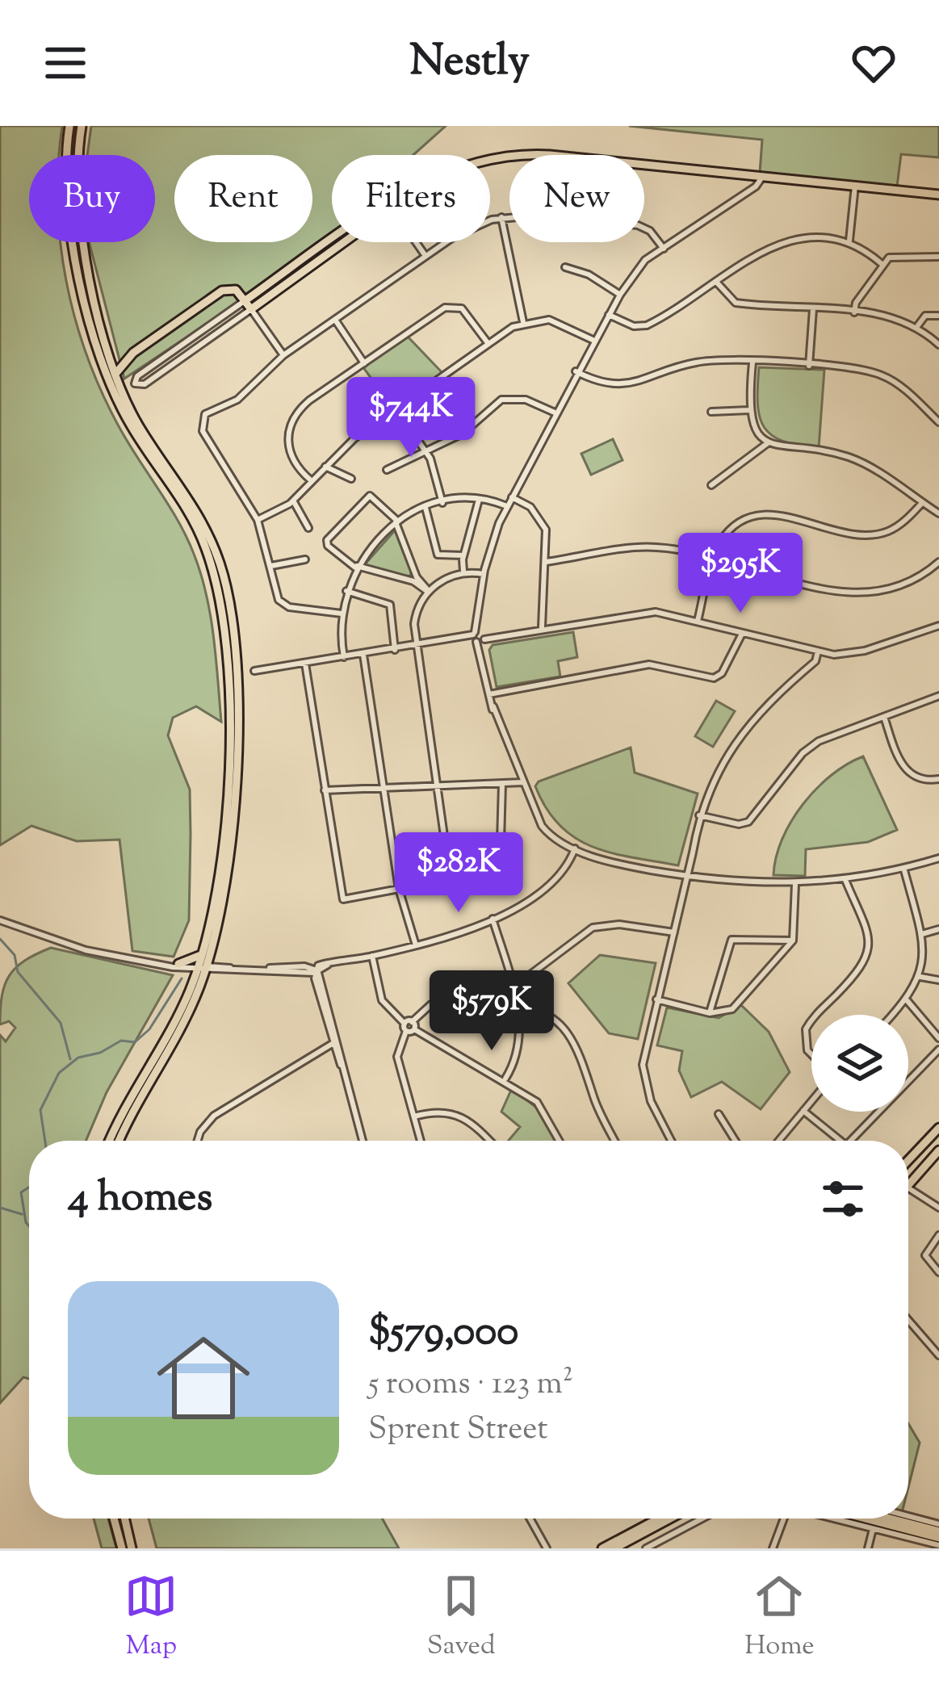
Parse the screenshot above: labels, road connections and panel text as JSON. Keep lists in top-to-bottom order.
{
  "page": {
    "header": "Nestly",
    "chip": [
      "Buy",
      "Rent",
      "Filters",
      "New"
    ],
    "price": [
      "$744K",
      "$295K",
      "$282K",
      "$579K"
    ],
    "heading": "4 homes",
    "list": [
      {
        "name": "$579,000",
        "note": "5 rooms · 123 m² · Sprent Street"
      }
    ],
    "tabs": ["Map", "Saved", "Home"]
  }
}
